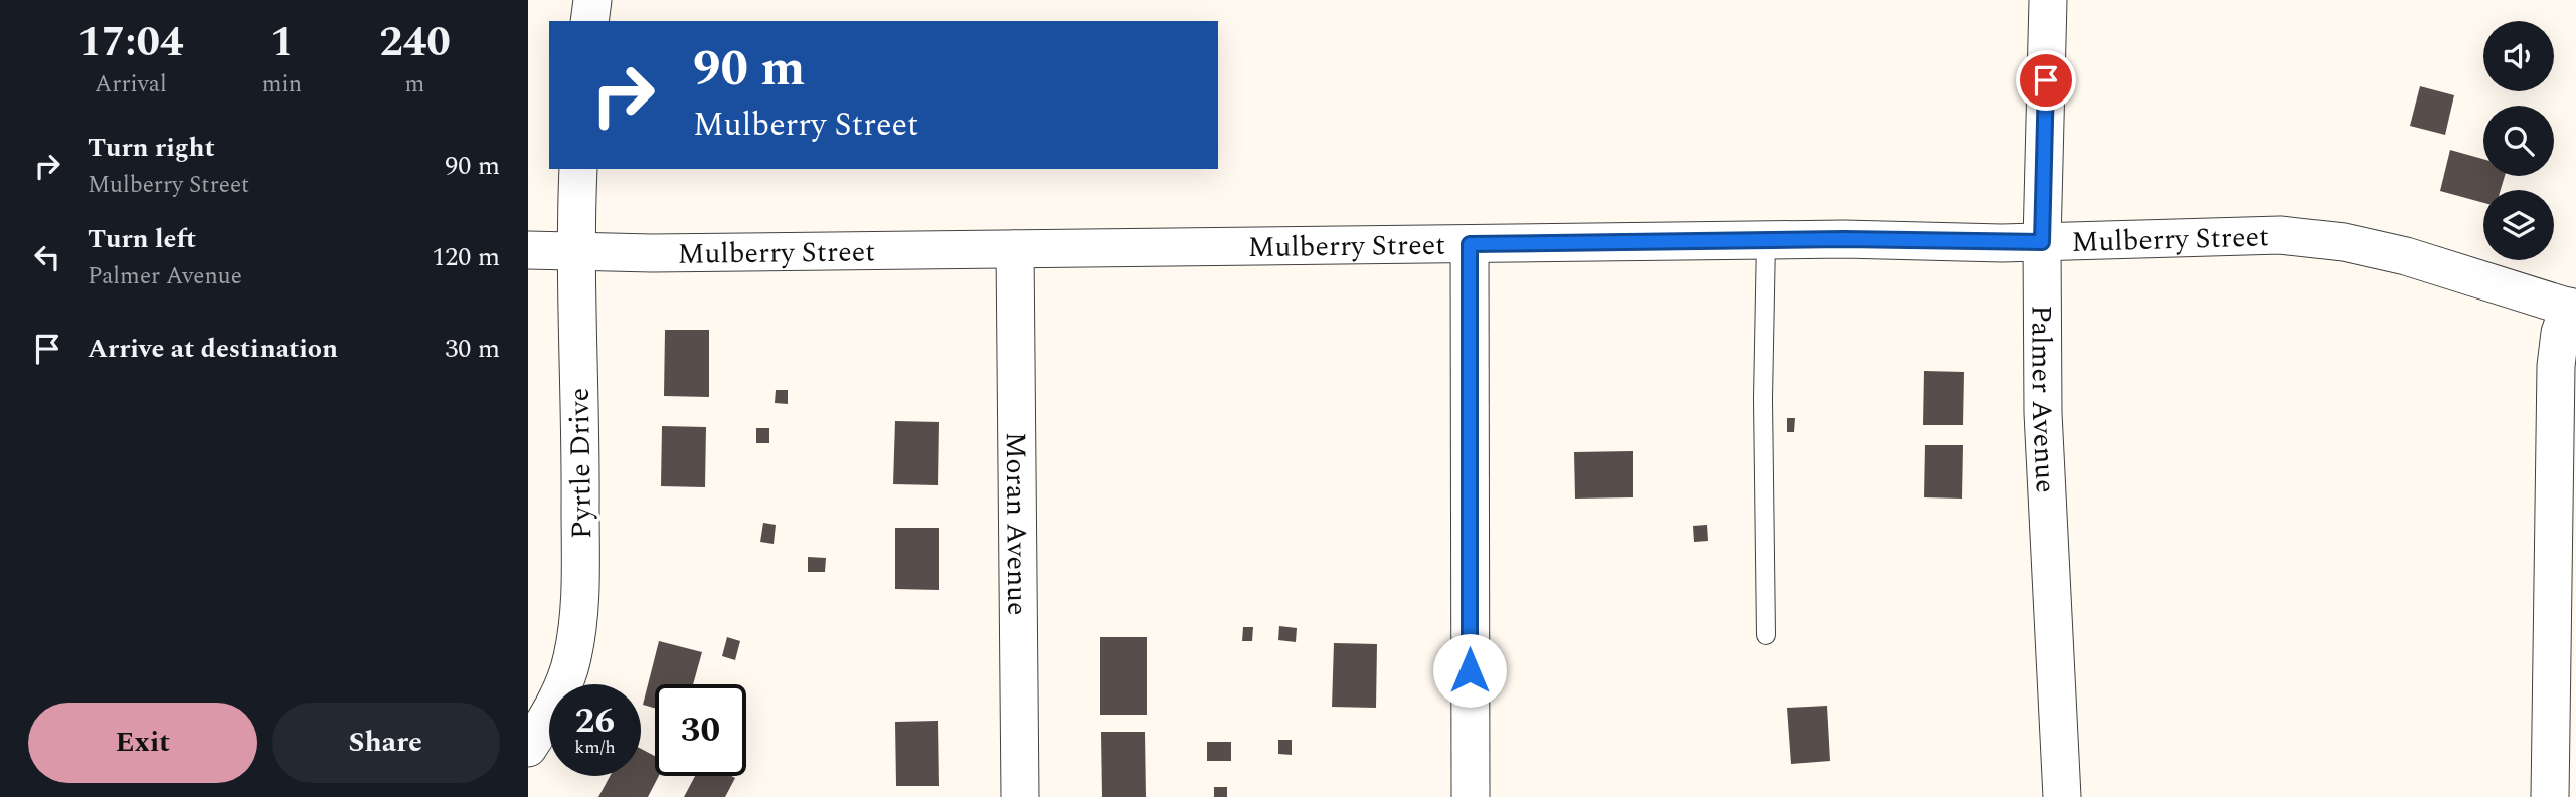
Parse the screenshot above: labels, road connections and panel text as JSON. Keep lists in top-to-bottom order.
{
  "streets": {
    "street": [
      "Mulberry Street",
      "Palmer Avenue",
      "Pyrtle Drive",
      "Moran Avenue"
    ]
  },
  "crossings": [
    ["Mulberry Street", "Palmer Avenue"],
    ["Mulberry Street", "Pyrtle Drive"],
    ["Mulberry Street", "Moran Avenue"]
  ],
  "page": {
    "eta": [
      "17:04",
      "Arrival",
      "1",
      "min",
      "240",
      "m"
    ],
    "turn": ["90 m", "Mulberry Street"],
    "list": [
      {
        "name": "Turn right",
        "note": "Mulberry Street",
        "value": "90 m"
      },
      {
        "name": "Turn left",
        "note": "Palmer Avenue",
        "value": "120 m"
      },
      {
        "name": "Arrive at destination",
        "value": "30 m"
      }
    ],
    "speed": "26 km/h",
    "limit": "30",
    "buttons": ["Exit", "Share"]
  }
}
